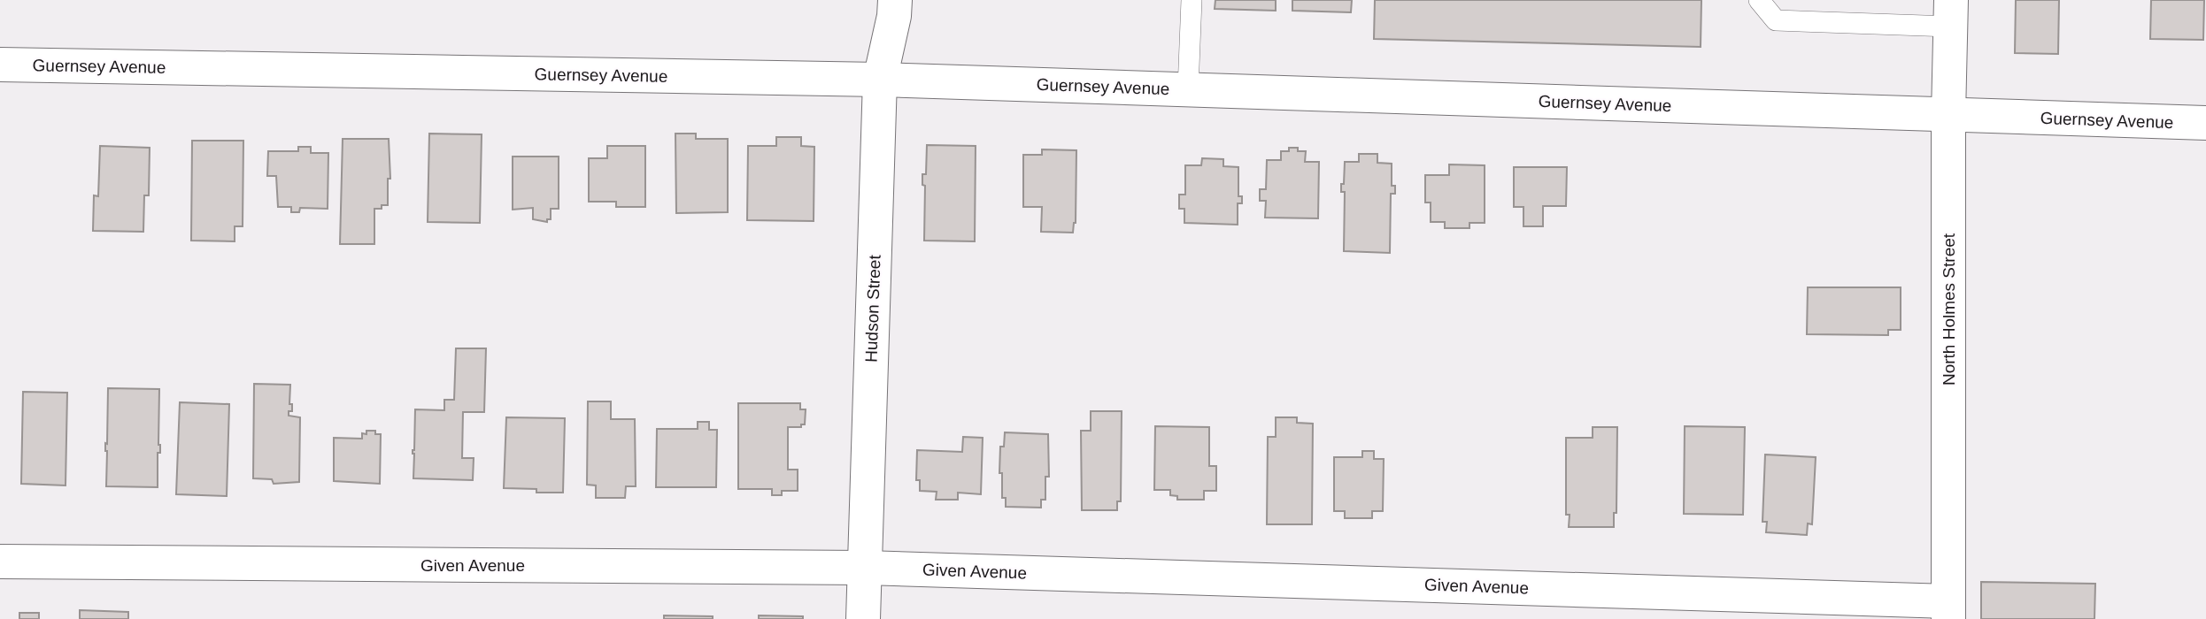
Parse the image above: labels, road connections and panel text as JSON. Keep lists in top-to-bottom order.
{
  "streets": {
    "street": [
      "Guernsey Avenue",
      "Hudson Street",
      "North Holmes Street",
      "Given Avenue"
    ]
  },
  "crossings": [
    ["Guernsey Avenue", "Hudson Street"],
    ["Guernsey Avenue", "North Holmes Street"],
    ["Hudson Street", "Given Avenue"],
    ["North Holmes Street", "Given Avenue"]
  ]
}
